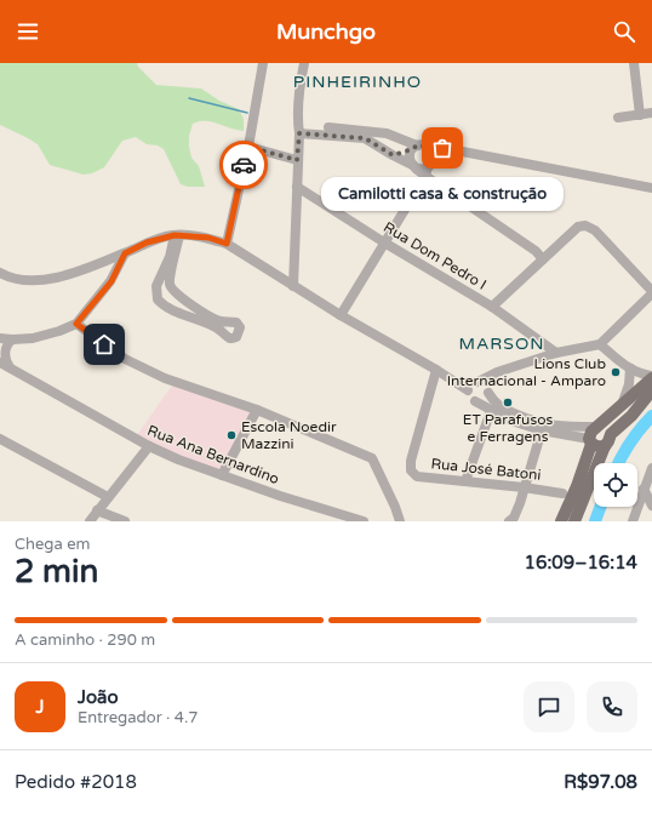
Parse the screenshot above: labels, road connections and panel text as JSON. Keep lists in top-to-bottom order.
{
  "streets": {
    "street": ["Rua Dom Pedro I", "Rua Ana Bernardino", "Rua José Batoni"]
  },
  "districts": ["PINHEIRINHO", "MARSON"],
  "places": [
    "Camilotti casa & construção",
    "Lions Club Internacional - Amparo",
    "ET Parafusos e Ferragens",
    "Escola Noedir Mazzini"
  ],
  "page": {
    "header": "Munchgo",
    "bubble": "Camilotti casa & construção",
    "heading": ["2 min", "Chega em", "16:09–16:14"],
    "panel": [
      "João",
      "Entregador · 4.7",
      "Pedido #2018",
      "R$97.08"
    ],
    "bar": "A caminho · 290 m",
    "round": "J"
  }
}
